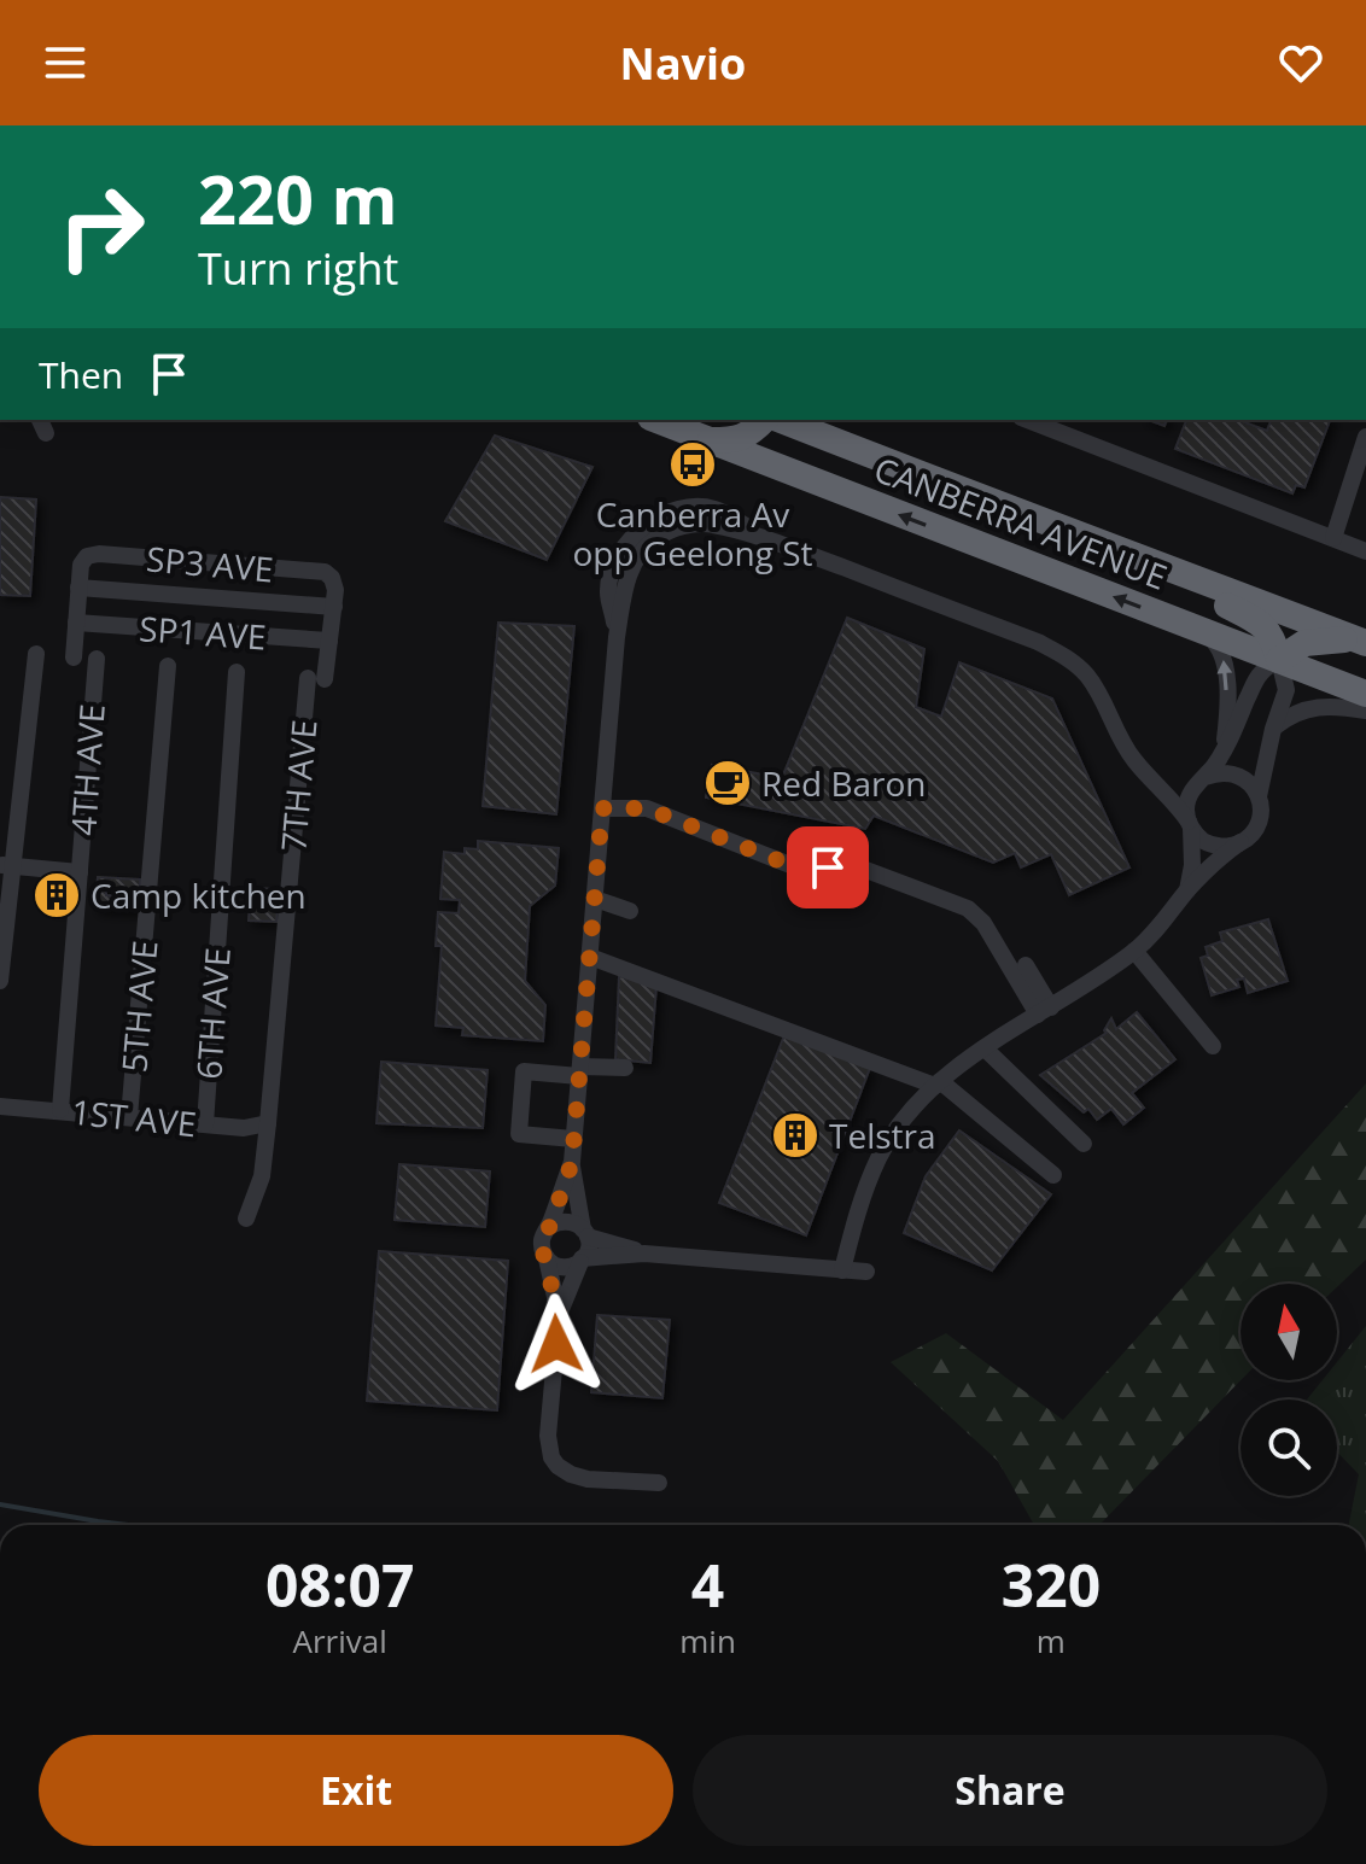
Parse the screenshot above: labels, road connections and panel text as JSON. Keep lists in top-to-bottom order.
{
  "streets": {
    "highway": ["CANBERRA AVENUE"],
    "street": [
      "SP3 AVE",
      "SP1 AVE",
      "4TH AVE",
      "7TH AVE",
      "5TH AVE",
      "6TH AVE",
      "1ST AVE"
    ]
  },
  "crossings": [
    ["SP1 AVE", "7TH AVE"],
    ["4TH AVE", "1ST AVE"],
    ["7TH AVE", "1ST AVE"],
    ["5TH AVE", "1ST AVE"],
    ["6TH AVE", "1ST AVE"]
  ],
  "places": {
    "bus stop": ["Canberra Av opp Geelong St"],
    "cafe": ["Red Baron"],
    "building": ["Camp kitchen", "Telstra"]
  },
  "north": "top",
  "page": {
    "header": "Navio",
    "turn": ["220 m", "Turn right"],
    "then": "Then",
    "eta": [
      "08:07",
      "Arrival",
      "4",
      "min",
      "320",
      "m"
    ],
    "buttons": ["Exit", "Share"]
  }
}
